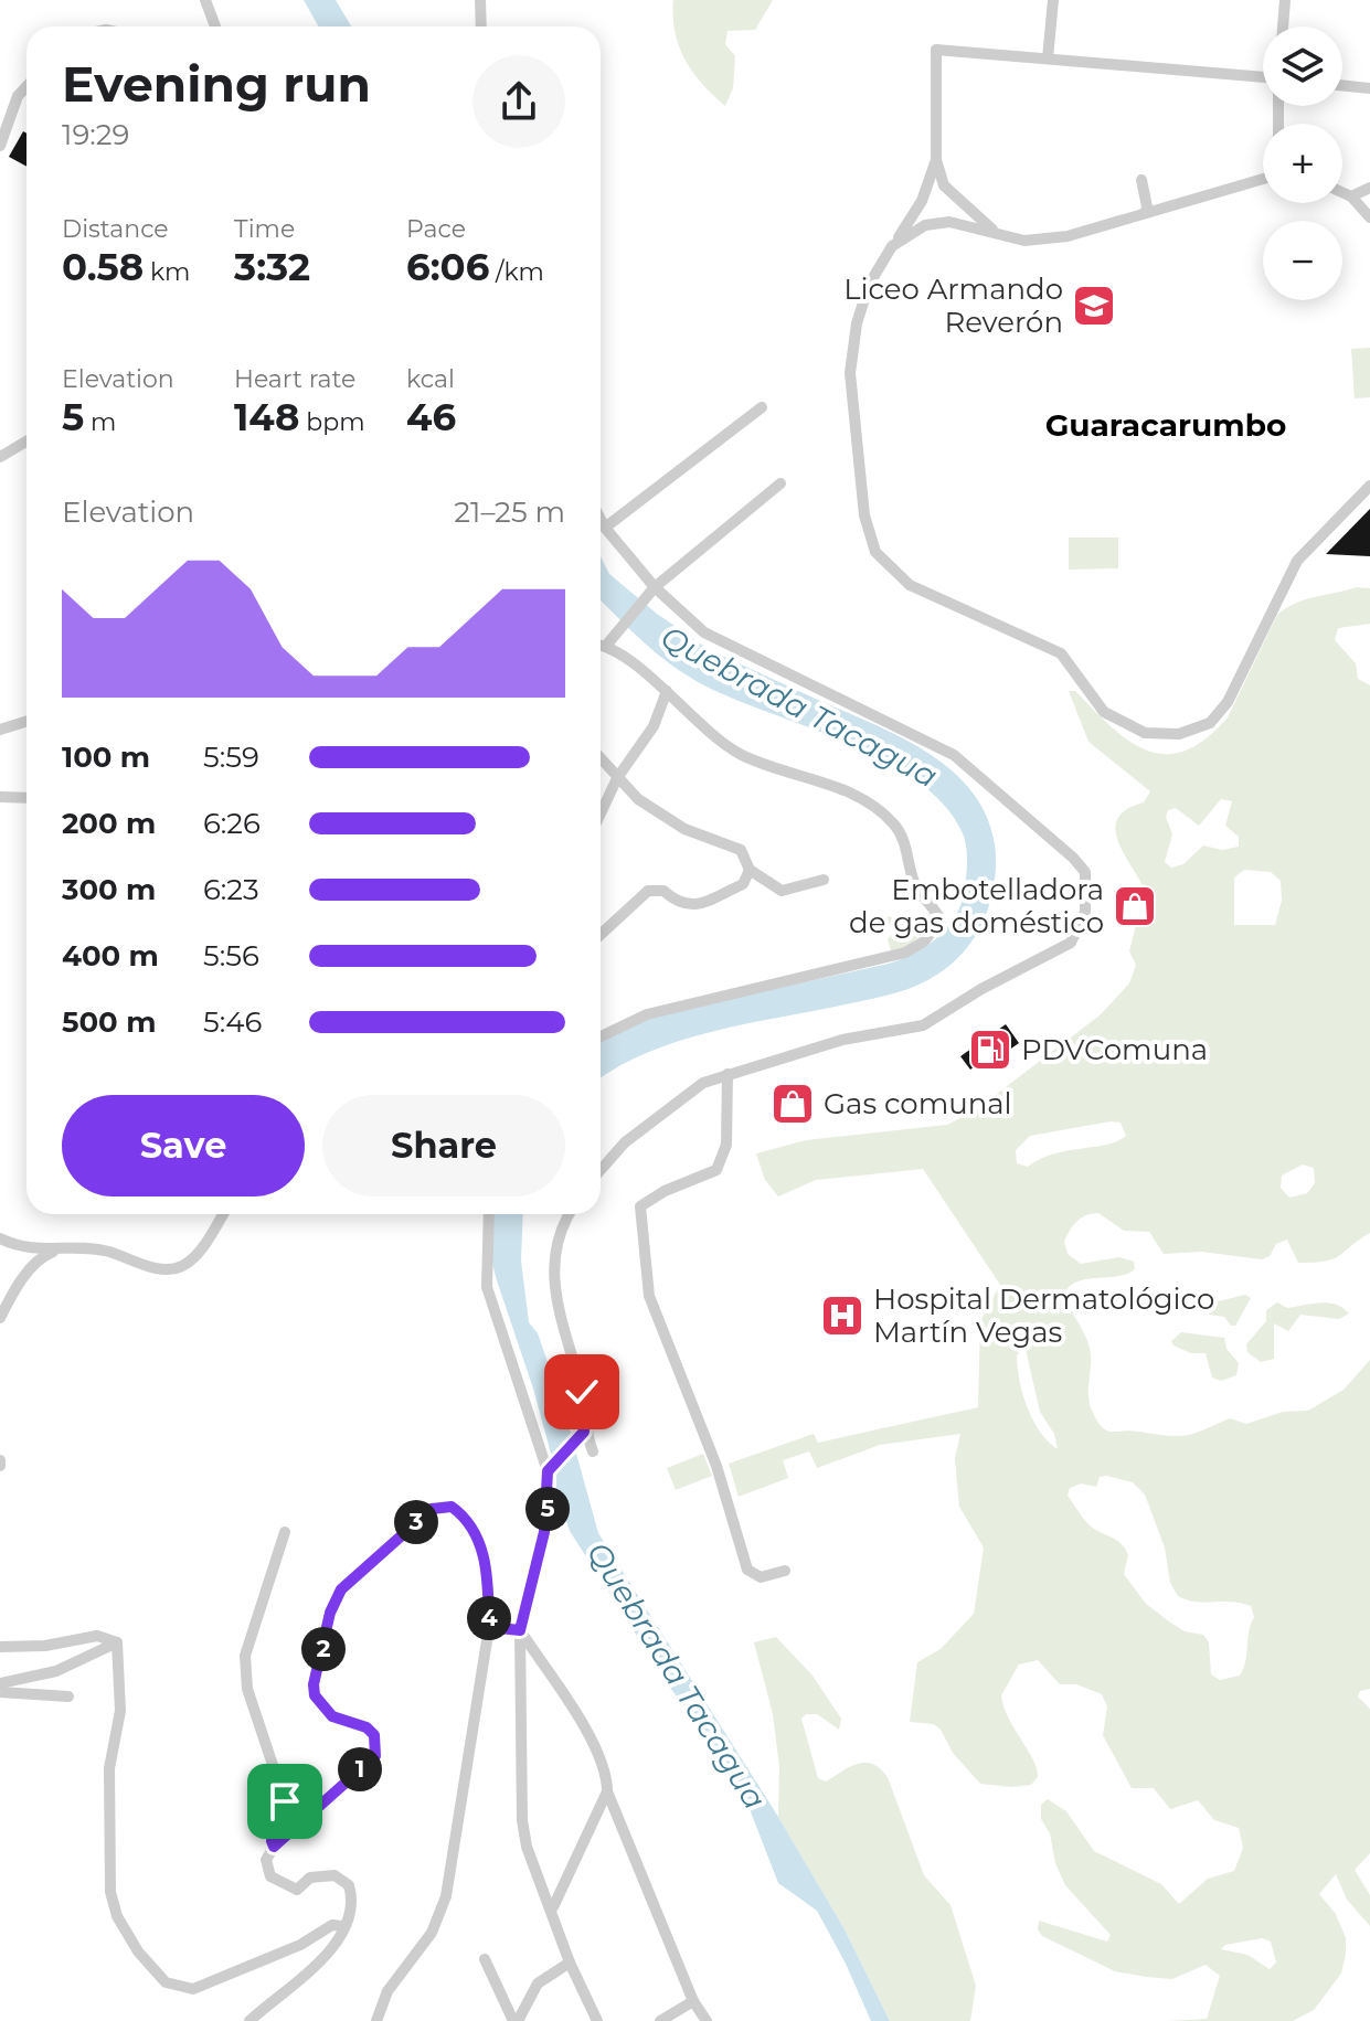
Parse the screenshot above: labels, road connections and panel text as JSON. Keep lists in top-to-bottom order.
{
  "districts": ["Guaracarumbo"],
  "water": ["Quebrada Tacagua"],
  "places": {
    "school or university": ["Liceo Armando Reverón"],
    "shop": ["Embotelladora de gas doméstico", "Gas comunal"],
    "fuel station": ["PDVComuna"],
    "hospital": ["Hospital Dermatológico Martín Vegas"]
  },
  "page": {
    "map_buttons": ["+", "−"],
    "heading": ["Evening run", "19:29"],
    "stats": [
      ["Distance", "0.58 km"],
      ["Time", "3:32"],
      ["Pace", "6:06 /km"],
      ["Elevation", "5 m"],
      ["Heart rate", "148 bpm"],
      ["kcal", "46"]
    ],
    "chart": ["Elevation", "21–25 m"],
    "list": [
      {
        "name": "100 m",
        "note": "5:59"
      },
      {
        "name": "200 m",
        "note": "6:26"
      },
      {
        "name": "300 m",
        "note": "6:23"
      },
      {
        "name": "400 m",
        "note": "5:56"
      },
      {
        "name": "500 m",
        "note": "5:46"
      }
    ],
    "buttons": ["Save", "Share"],
    "pins": [
      "5",
      "3",
      "4",
      "2",
      "1"
    ]
  }
}
